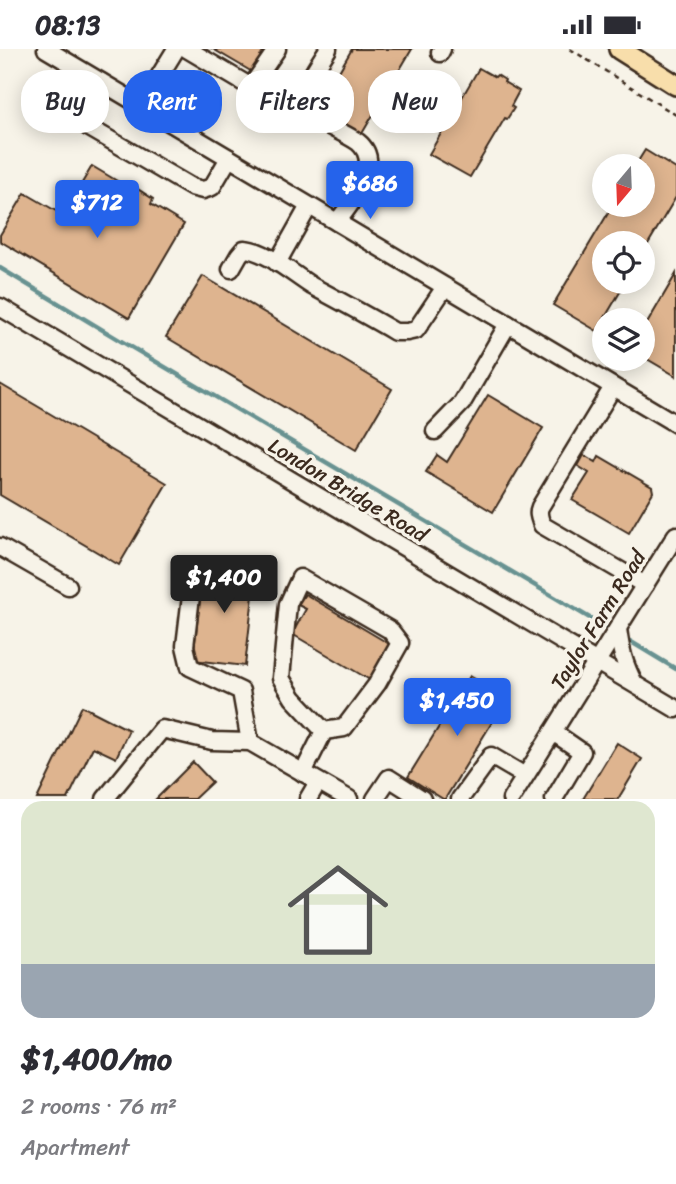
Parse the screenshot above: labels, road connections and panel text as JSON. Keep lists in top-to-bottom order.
{
  "streets": {
    "street": ["London Bridge Road", "Taylor Farm Road"]
  },
  "crossings": [
    ["London Bridge Road", "Taylor Farm Road"]
  ],
  "north": "bottom",
  "page": {
    "status": "08:13",
    "chip": [
      "Buy",
      "Rent",
      "Filters",
      "New"
    ],
    "price": [
      "$686",
      "$712",
      "$1,400",
      "$1,450"
    ],
    "list": [
      {
        "name": "$1,400/mo",
        "note": "2 rooms · 76 m² · Apartment"
      }
    ]
  }
}
